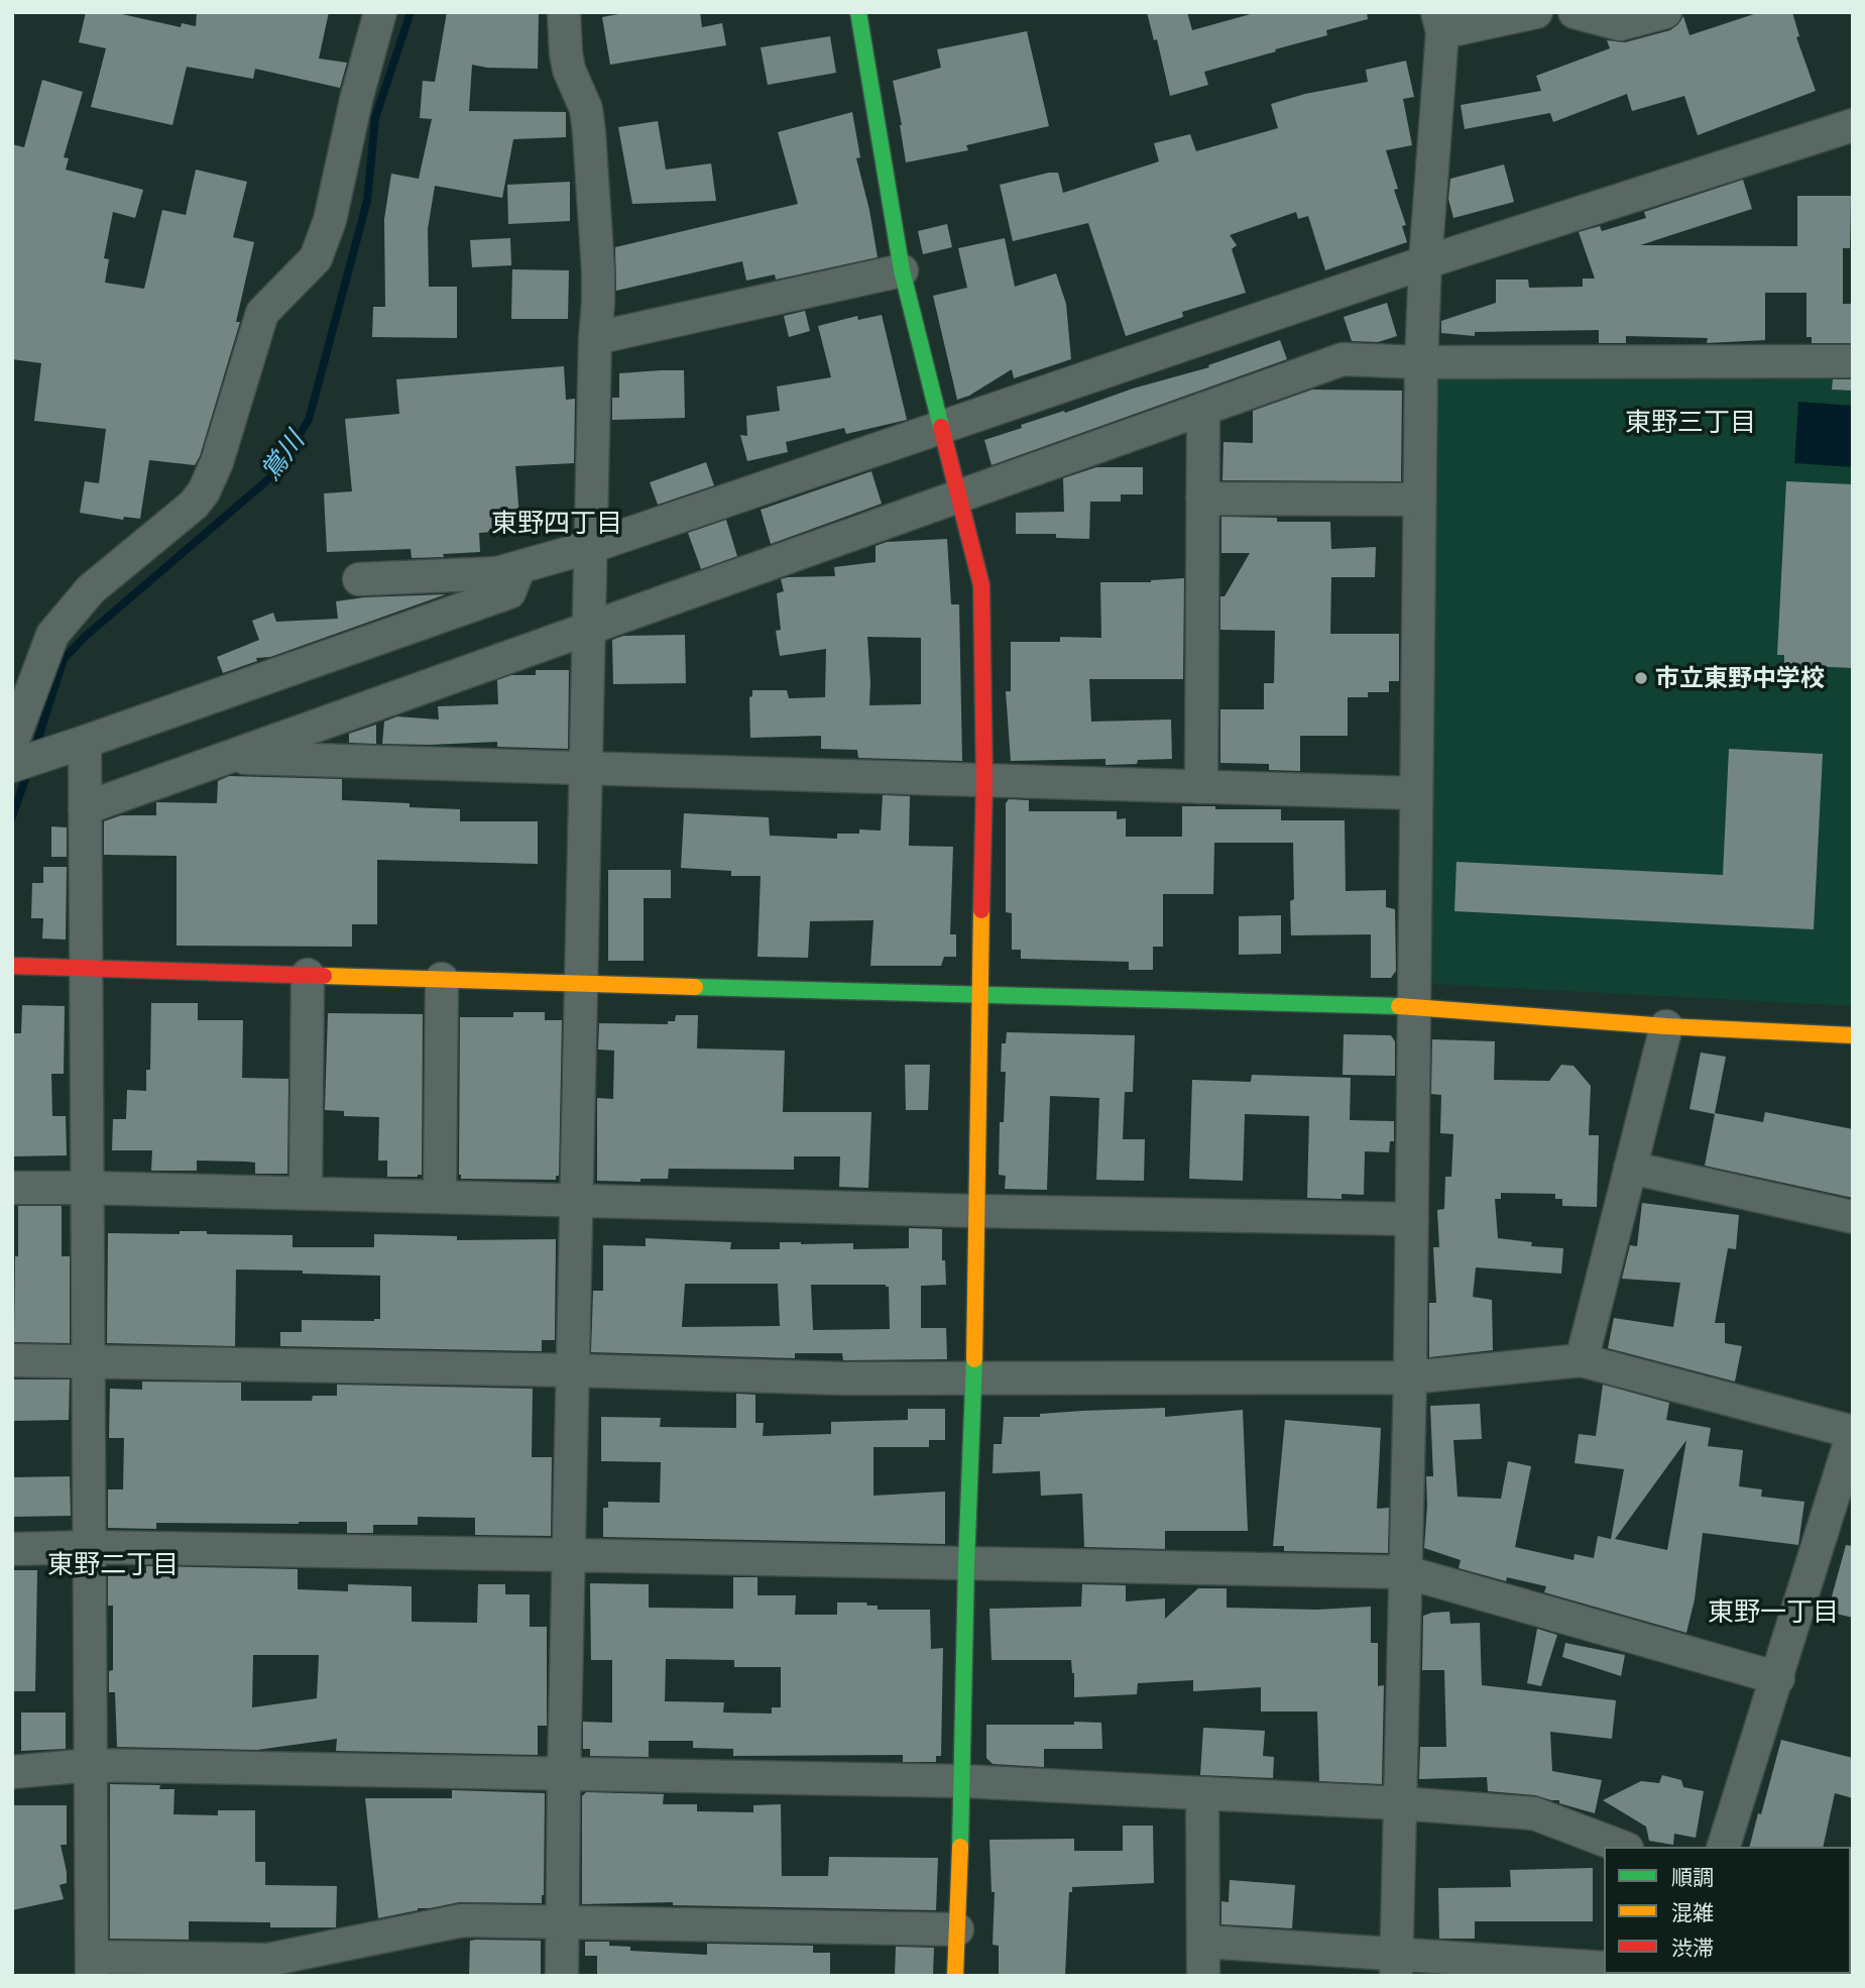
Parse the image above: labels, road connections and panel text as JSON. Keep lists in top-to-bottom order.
{
  "districts": [
    "東野三丁目",
    "東野四丁目",
    "東野二丁目",
    "東野一丁目"
  ],
  "water": ["鴬川"],
  "places": ["市立東野中学校"],
  "legend": ["順調", "混雑", "渋滞"]
}
